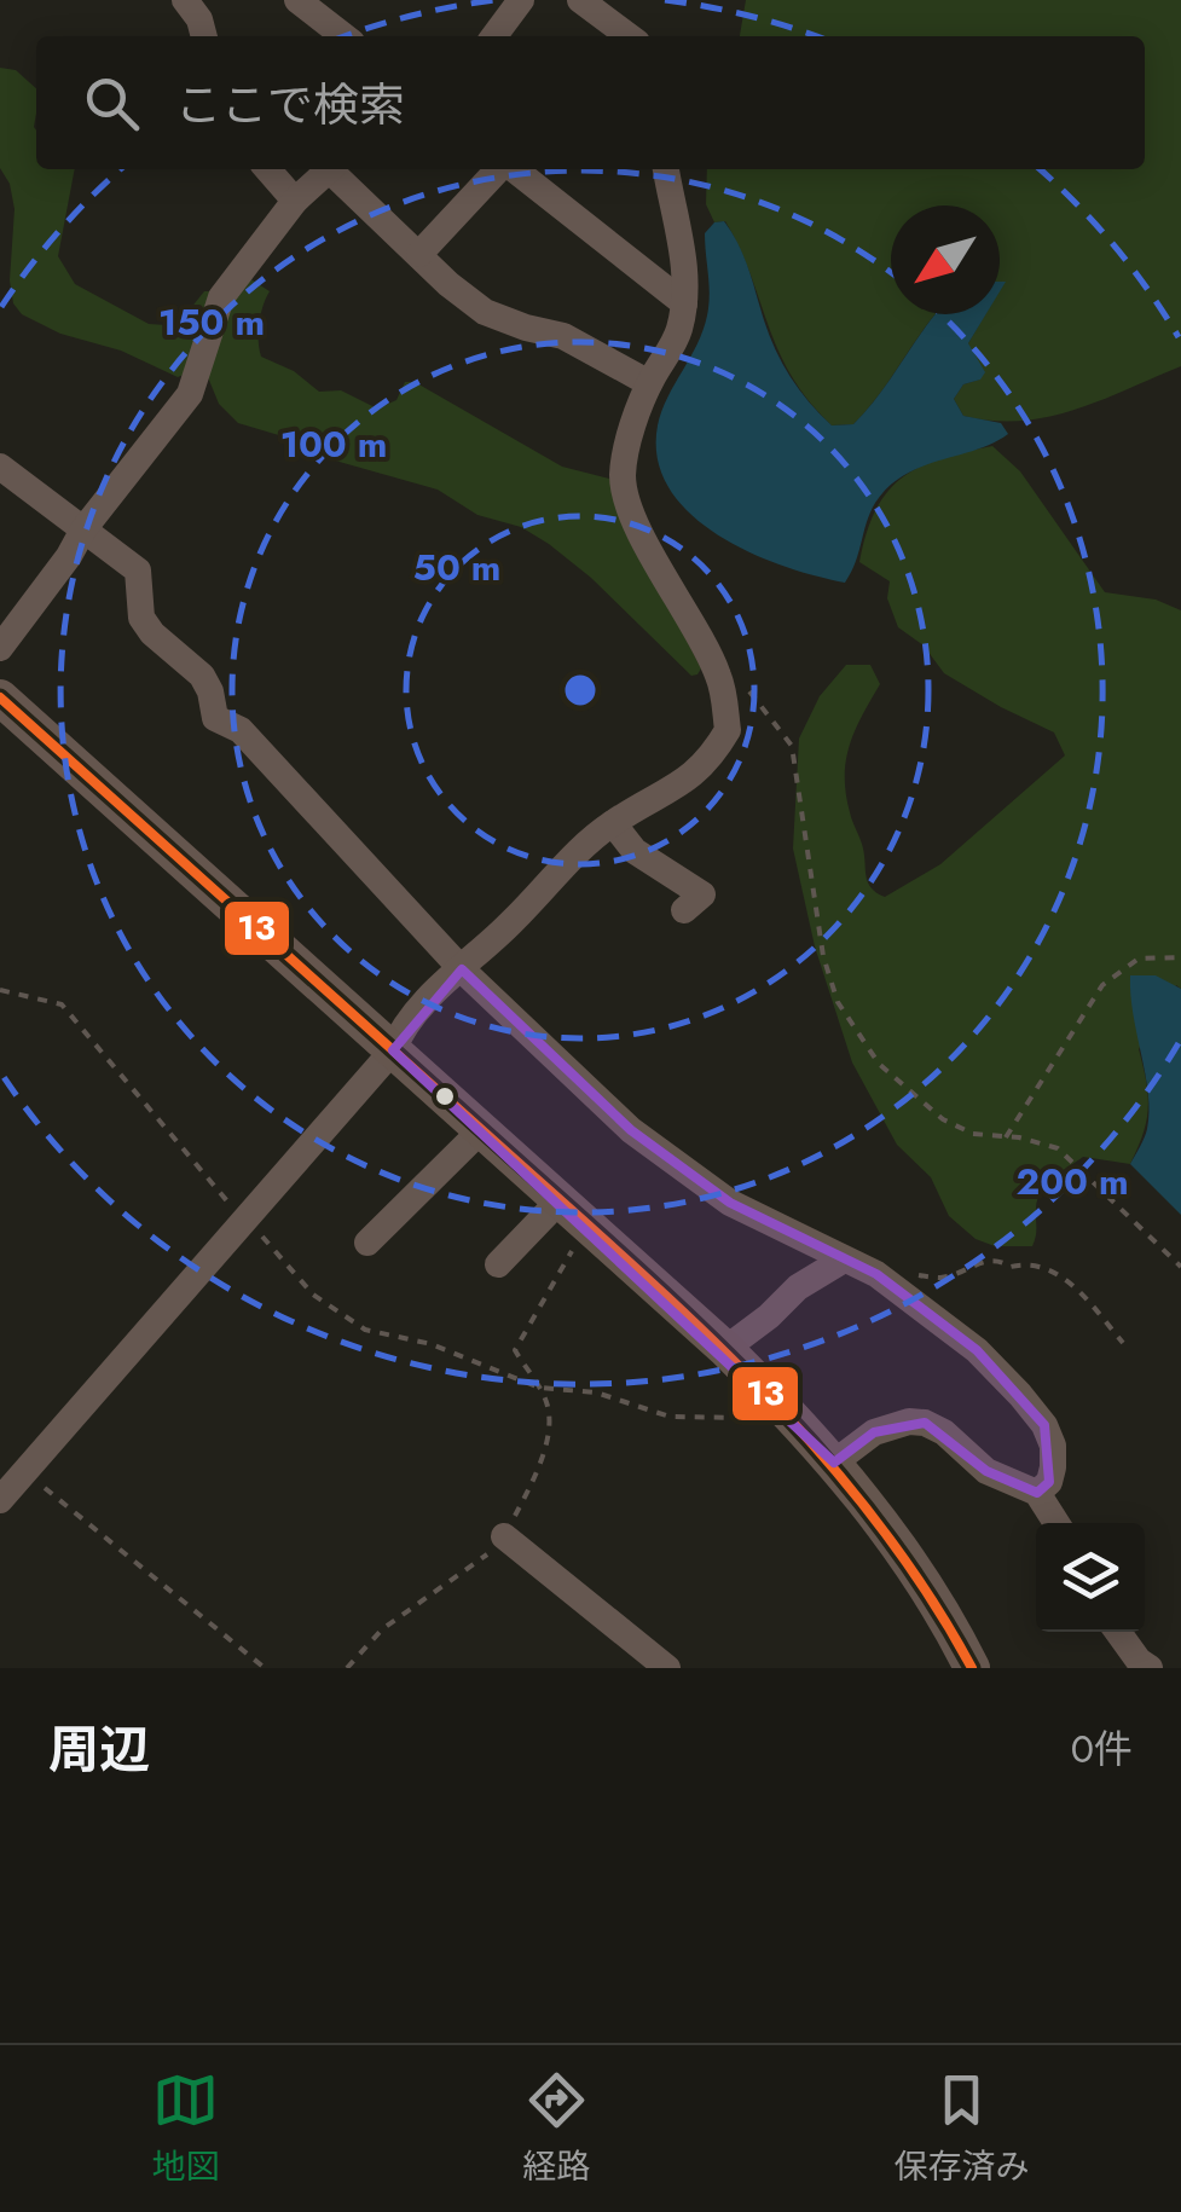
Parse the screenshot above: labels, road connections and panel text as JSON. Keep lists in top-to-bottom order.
{
  "lines": ["transit line 13"],
  "north": "bottom left",
  "page": {
    "search": "ここで検索",
    "heading": ["周辺", "0件"],
    "nav": ["地図", "経路", "保存済み"]
  },
  "rings": [
    "150 m",
    "100 m",
    "50 m",
    "200 m"
  ]
}
